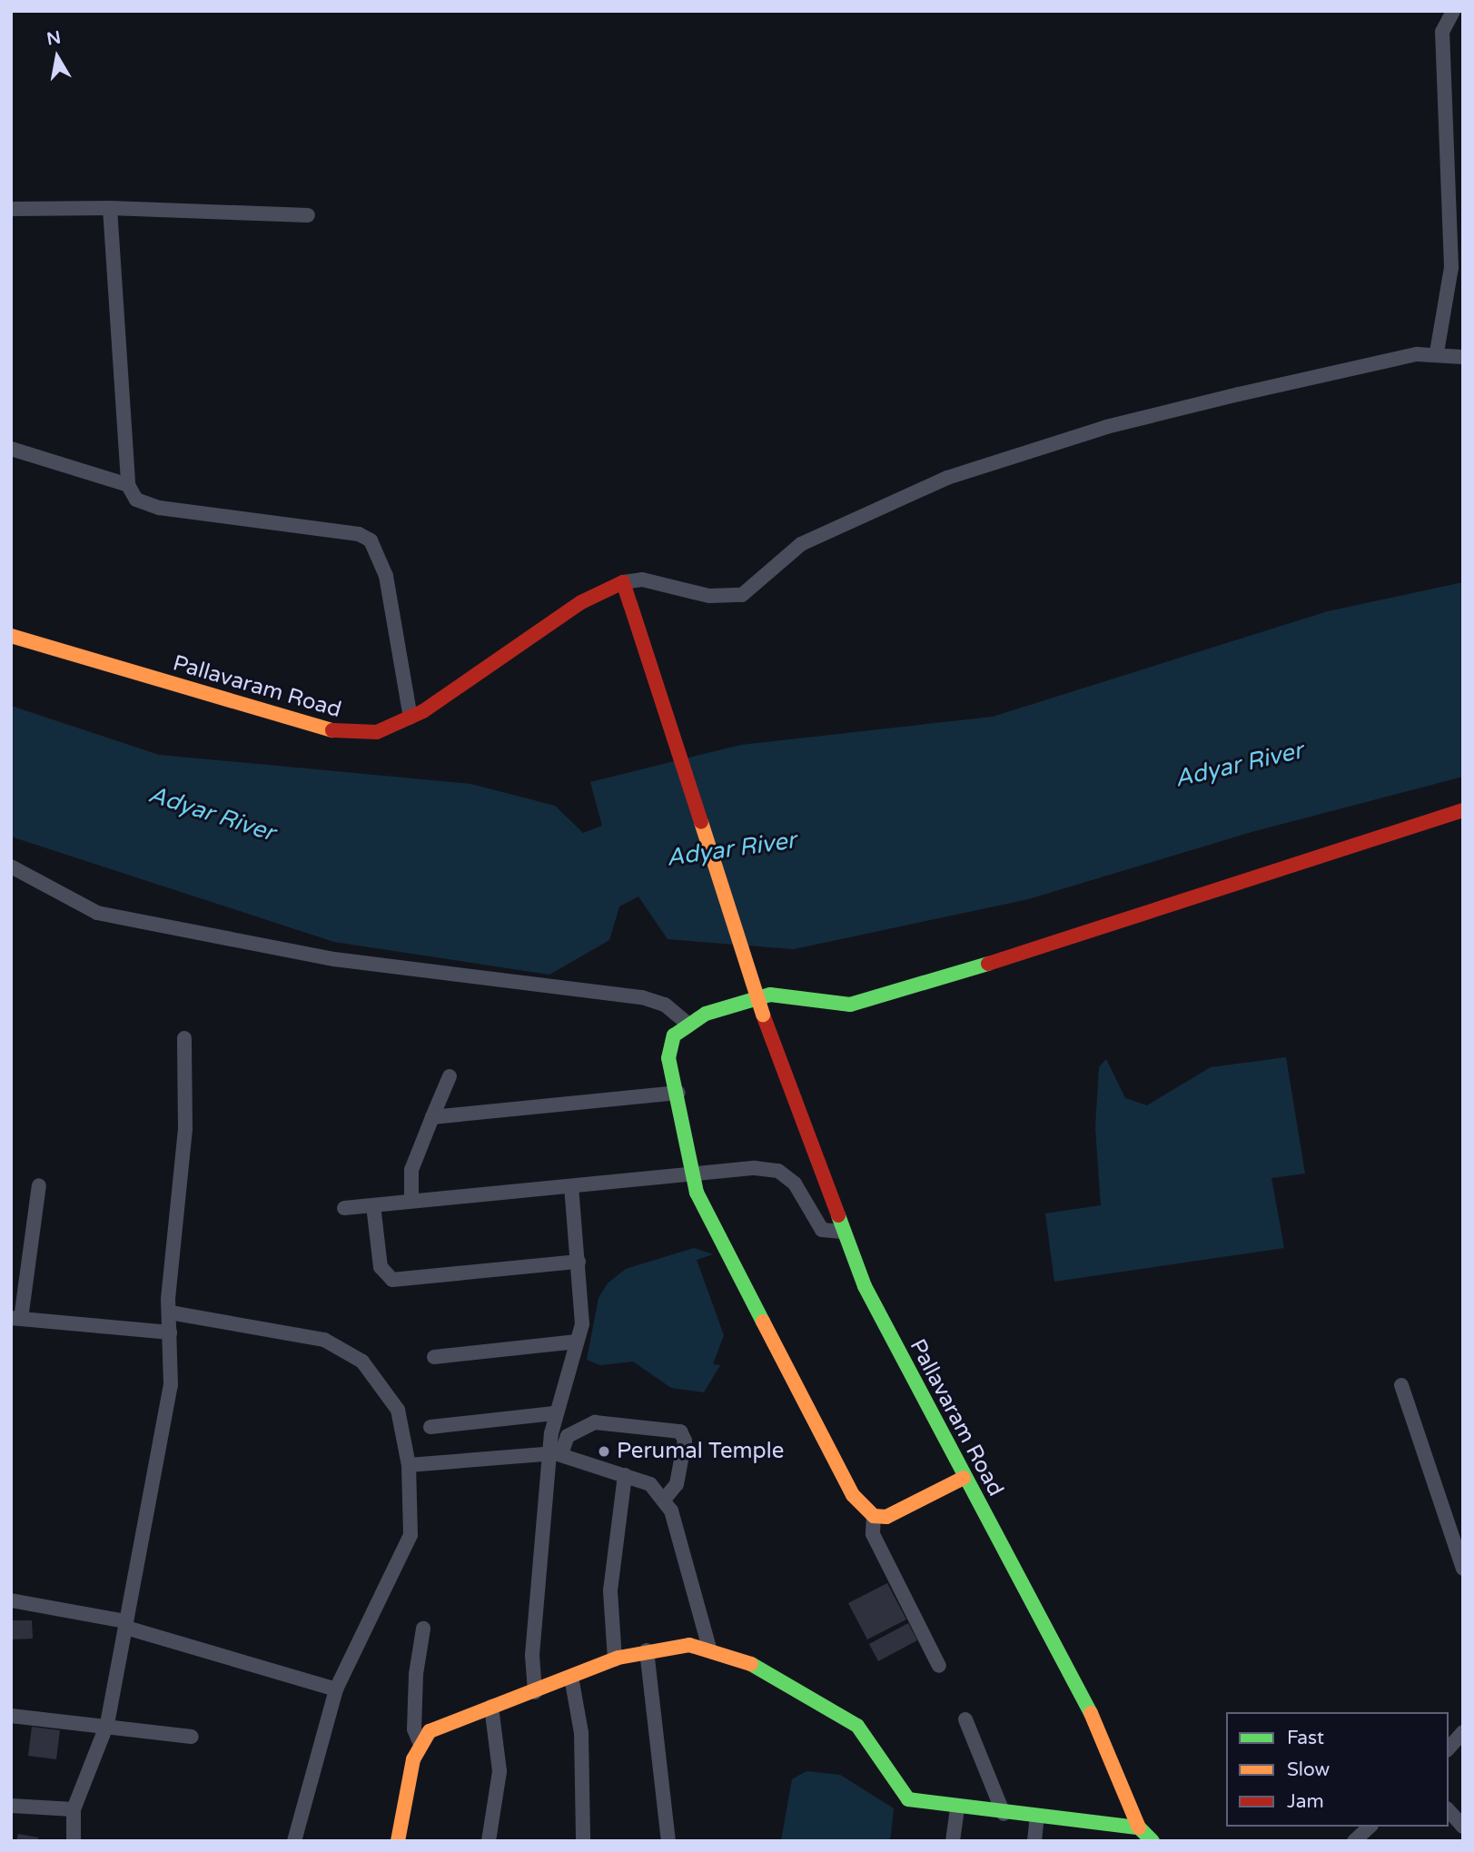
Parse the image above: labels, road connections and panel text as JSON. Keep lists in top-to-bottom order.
{
  "streets": {
    "street": ["Pallavaram Road"]
  },
  "water": ["Adyar River"],
  "places": ["Perumal Temple"],
  "legend": ["Fast", "Slow", "Jam"],
  "north": "top"
}
